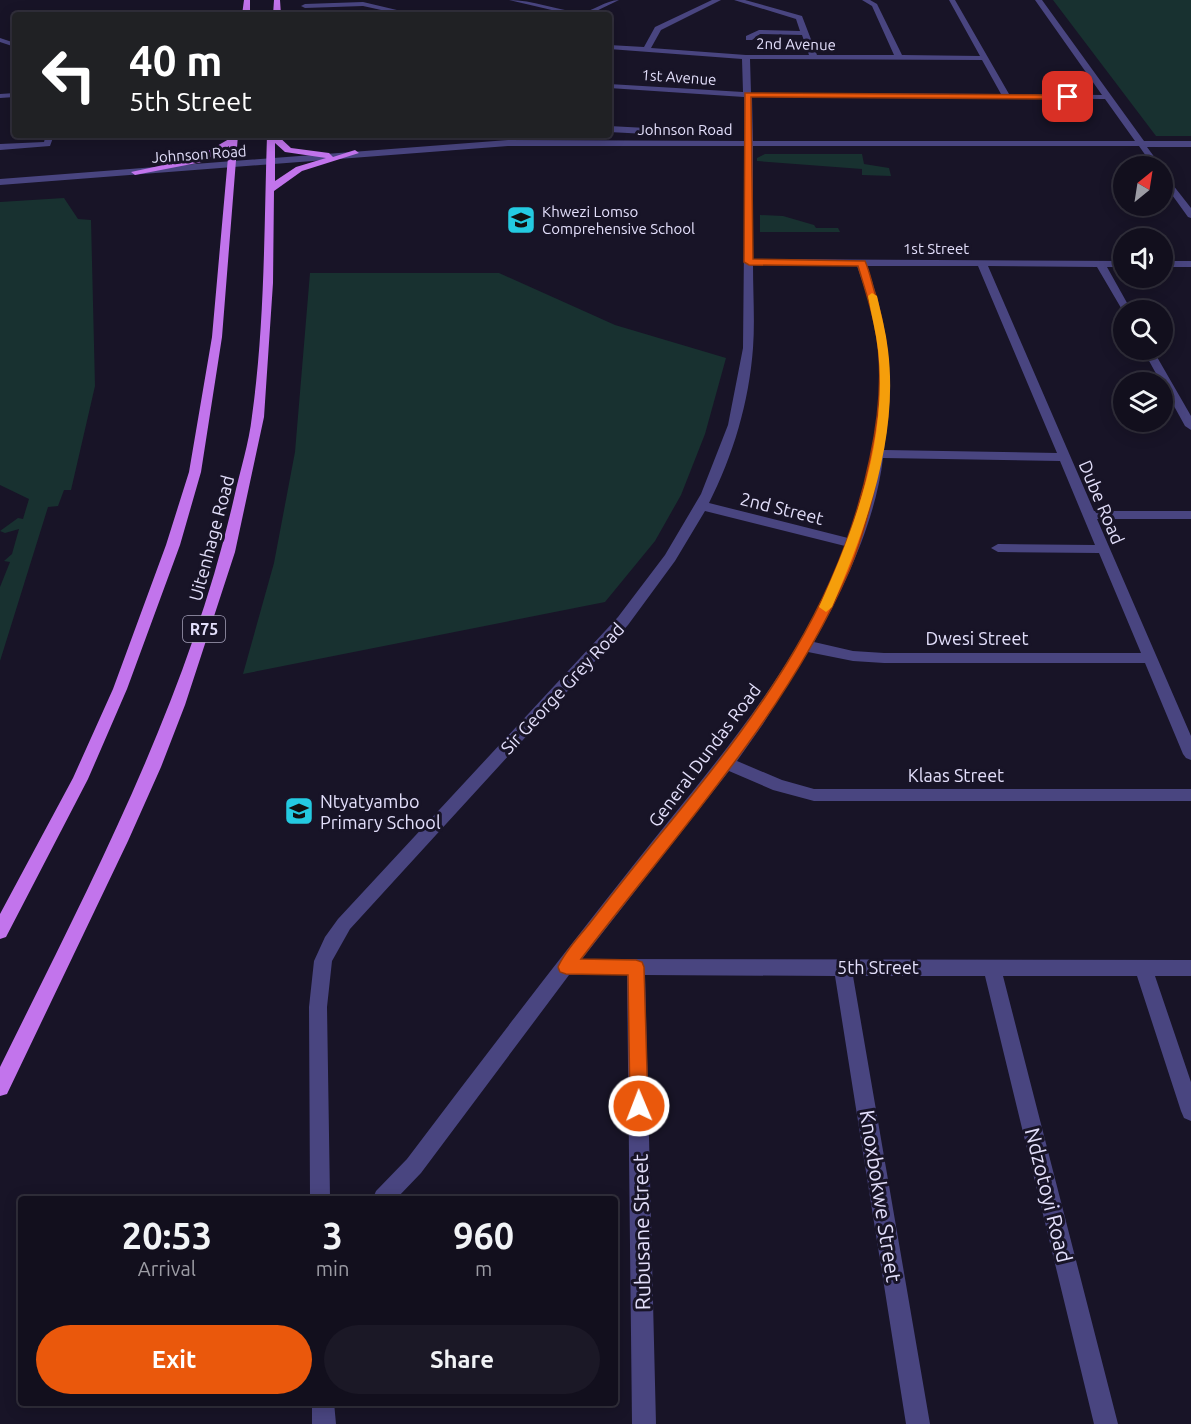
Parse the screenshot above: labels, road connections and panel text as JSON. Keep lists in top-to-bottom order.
{
  "streets": {
    "main road": ["Uitenhage Road", "R75"],
    "street": [
      "2nd Avenue",
      "1st Avenue",
      "Johnson Road",
      "1st Street",
      "Dube Road",
      "2nd Street",
      "Dwesi Street",
      "Sir George Grey Road",
      "General Dundas Road",
      "Klaas Street",
      "5th Street",
      "Ndzotoyi Road",
      "Knoxbokwe Street",
      "Rubusane Street"
    ]
  },
  "crossings": [
    ["2nd Avenue", "Sir George Grey Road"],
    ["1st Avenue", "Sir George Grey Road"],
    ["Johnson Road", "Uitenhage Road"],
    ["Johnson Road", "Sir George Grey Road"],
    ["1st Street", "Dube Road"],
    ["1st Street", "Sir George Grey Road"],
    ["1st Street", "General Dundas Road"],
    ["Dube Road", "Dwesi Street"],
    ["2nd Street", "Sir George Grey Road"],
    ["2nd Street", "General Dundas Road"],
    ["Dwesi Street", "General Dundas Road"],
    ["General Dundas Road", "Klaas Street"],
    ["General Dundas Road", "5th Street"],
    ["5th Street", "Ndzotoyi Road"],
    ["5th Street", "Knoxbokwe Street"],
    ["5th Street", "Rubusane Street"]
  ],
  "places": {
    "school or university": ["Khwezi Lomso Comprehensive School", "Ntyatyambo Primary School"]
  },
  "north": "top right",
  "page": {
    "turn": ["40 m", "5th Street"],
    "eta": [
      "20:53",
      "Arrival",
      "3",
      "min",
      "960",
      "m"
    ],
    "buttons": ["Exit", "Share"]
  }
}
